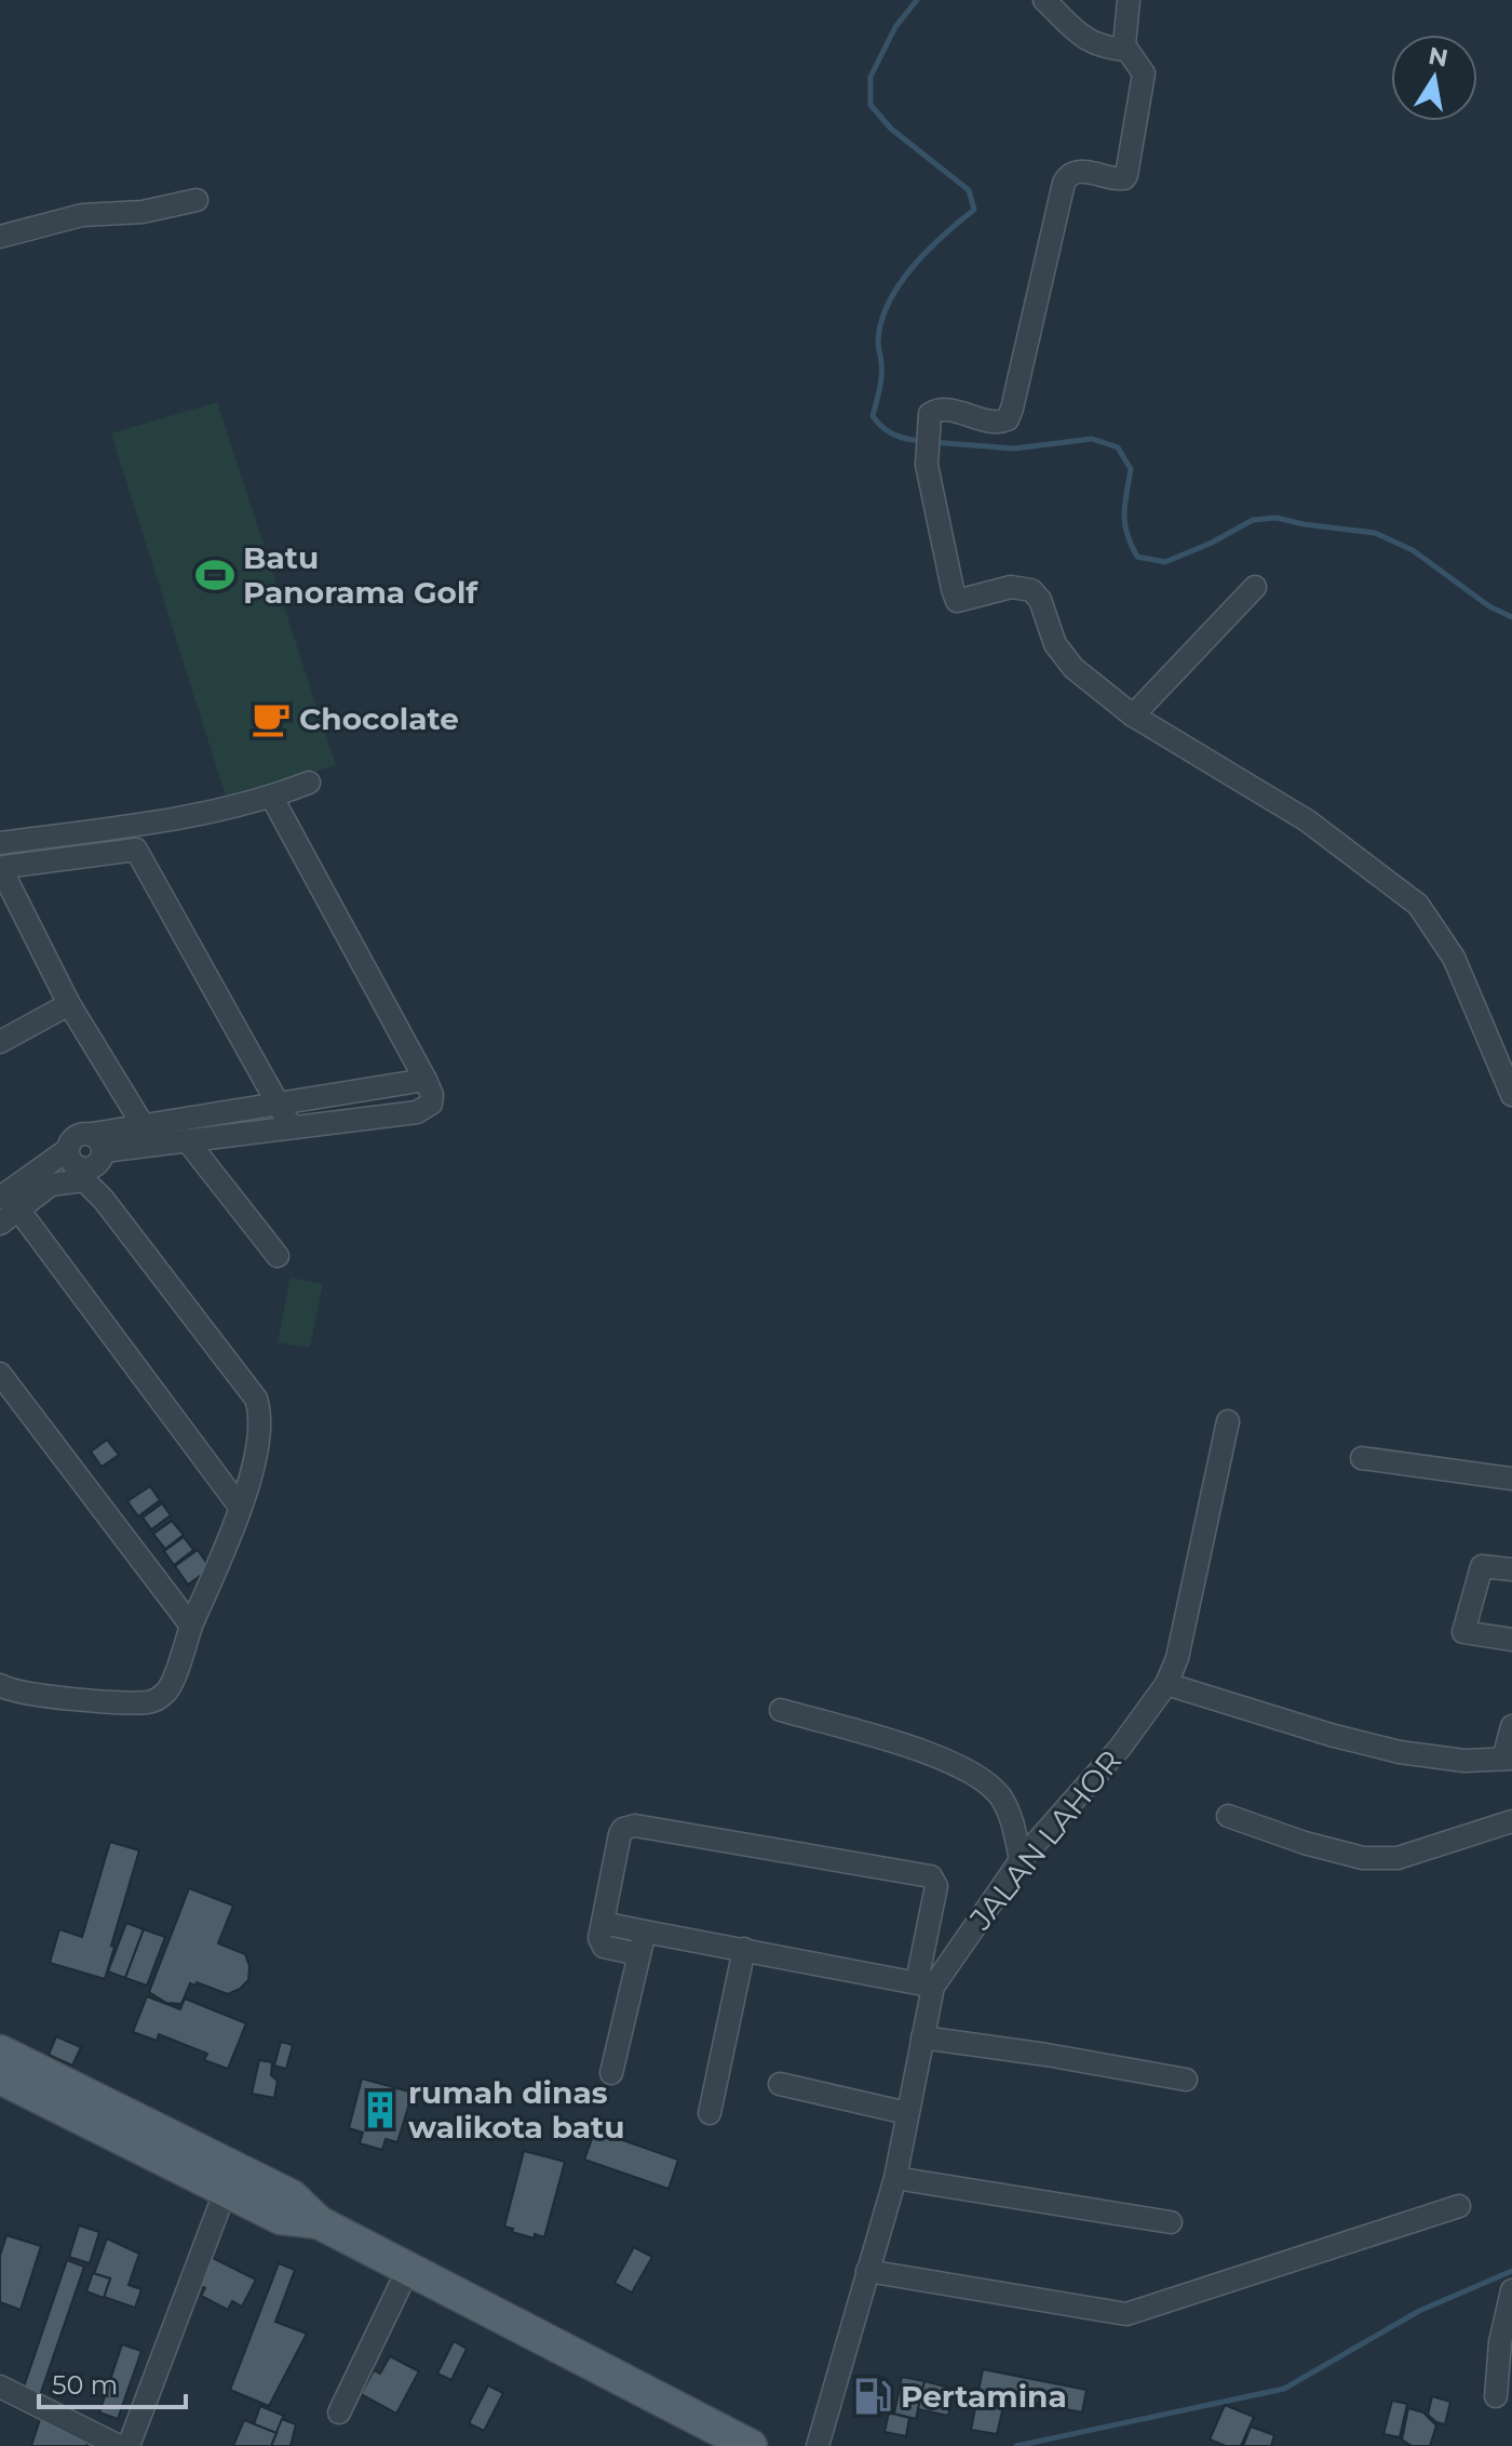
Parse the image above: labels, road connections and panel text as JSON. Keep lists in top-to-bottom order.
{
  "streets": {
    "street": ["JALAN LAHOR"]
  },
  "places": {
    "sports": ["Batu Panorama Golf"],
    "cafe": ["Chocolate"],
    "building": ["rumah dinas walikota batu"],
    "fuel station": ["Pertamina"]
  },
  "scale_bar": "50 m",
  "north": "top"
}
